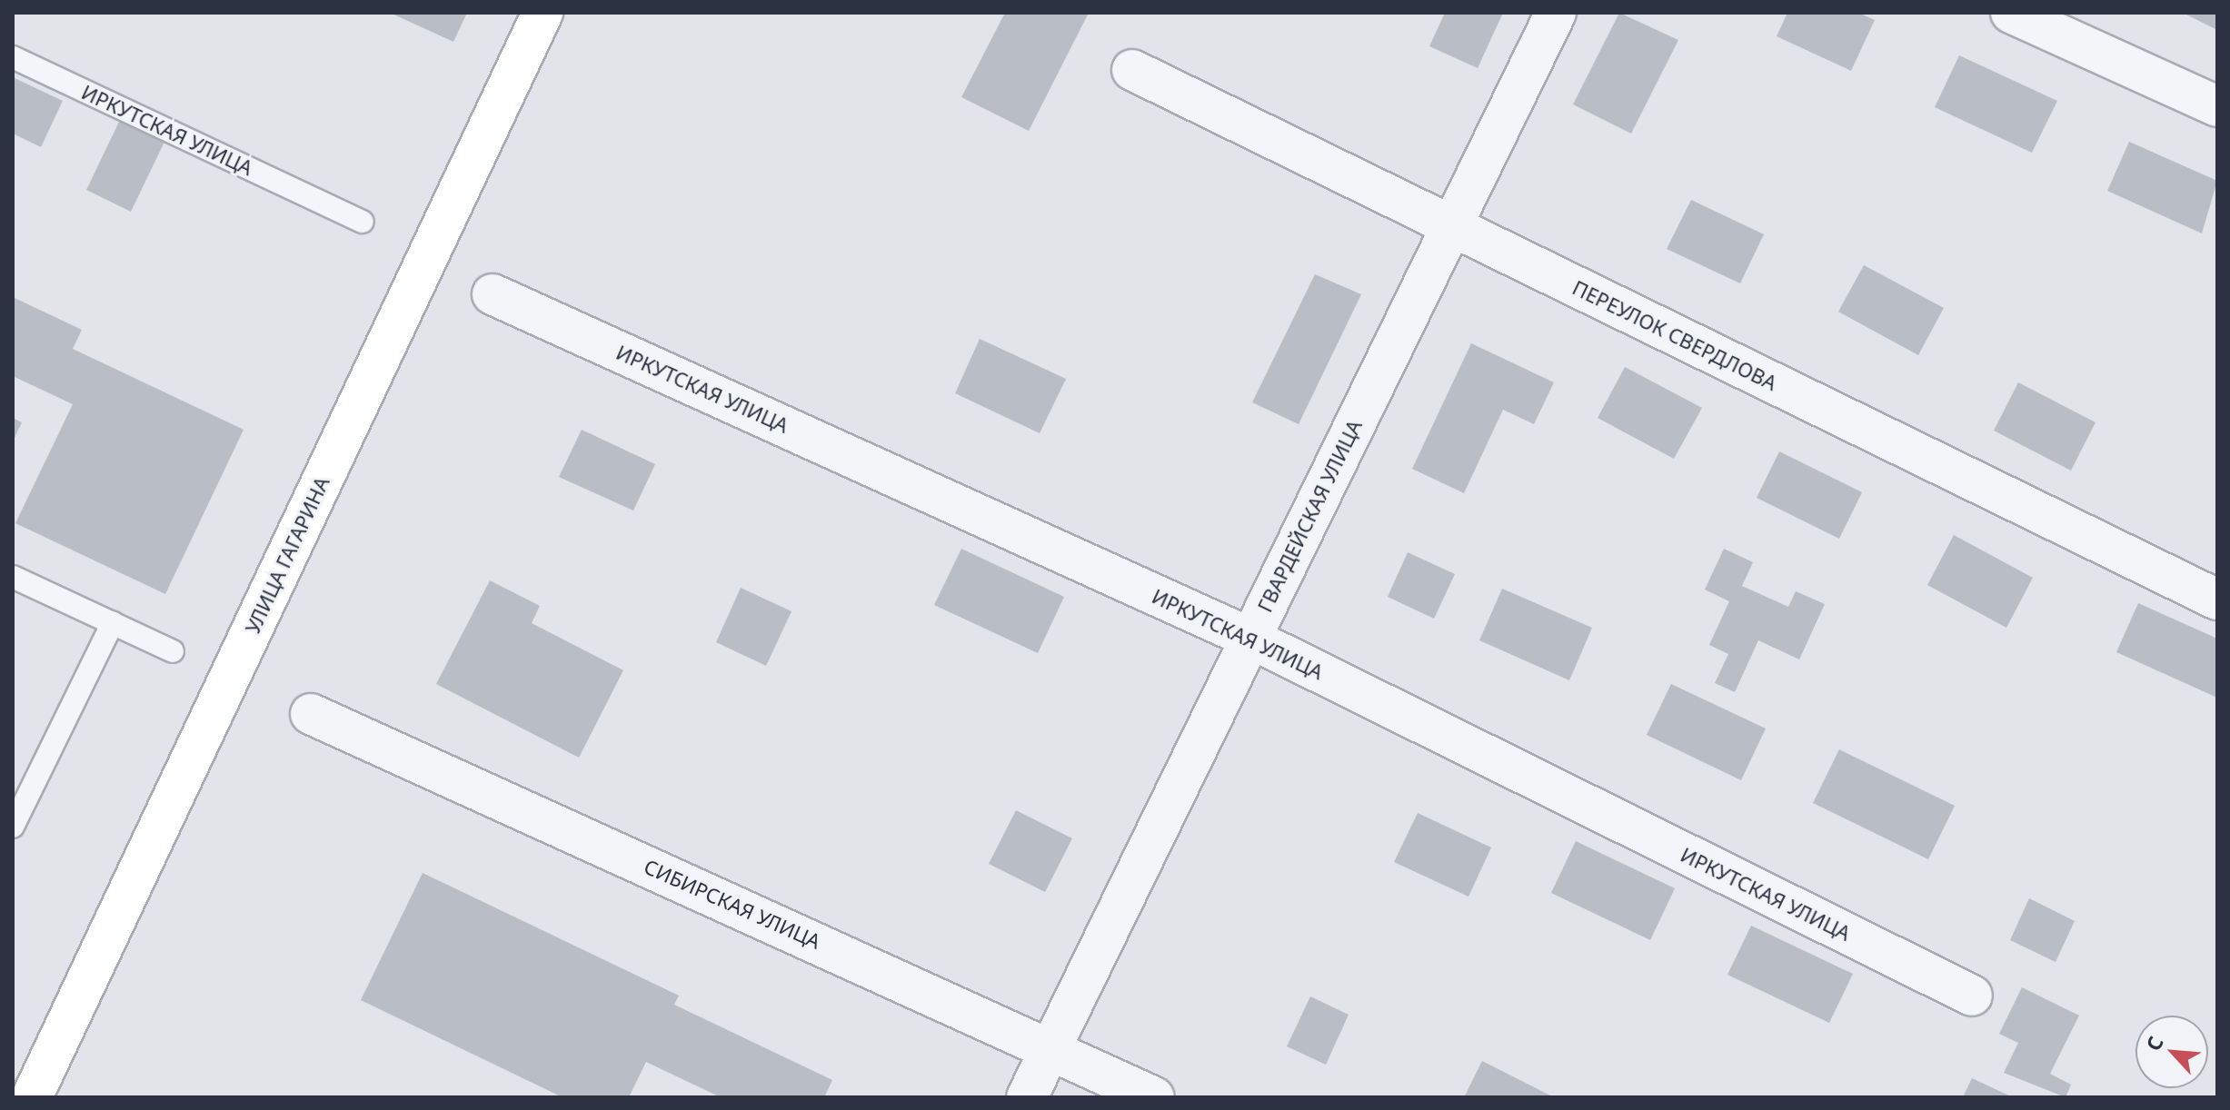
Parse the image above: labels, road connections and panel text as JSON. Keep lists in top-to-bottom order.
{
  "streets": {
    "street": [
      "ИРКУТСКАЯ УЛИЦА",
      "ПЕРЕУЛОК СВЕРДЛОВА",
      "ГВАРДЕЙСКАЯ УЛИЦА",
      "УЛИЦА ГАГАРИНА",
      "СИБИРСКАЯ УЛИЦА"
    ]
  },
  "crossings": [
    ["ИРКУТСКАЯ УЛИЦА", "ГВАРДЕЙСКАЯ УЛИЦА"],
    ["ПЕРЕУЛОК СВЕРДЛОВА", "ГВАРДЕЙСКАЯ УЛИЦА"],
    ["ГВАРДЕЙСКАЯ УЛИЦА", "СИБИРСКАЯ УЛИЦА"]
  ],
  "north": "top left"
}
